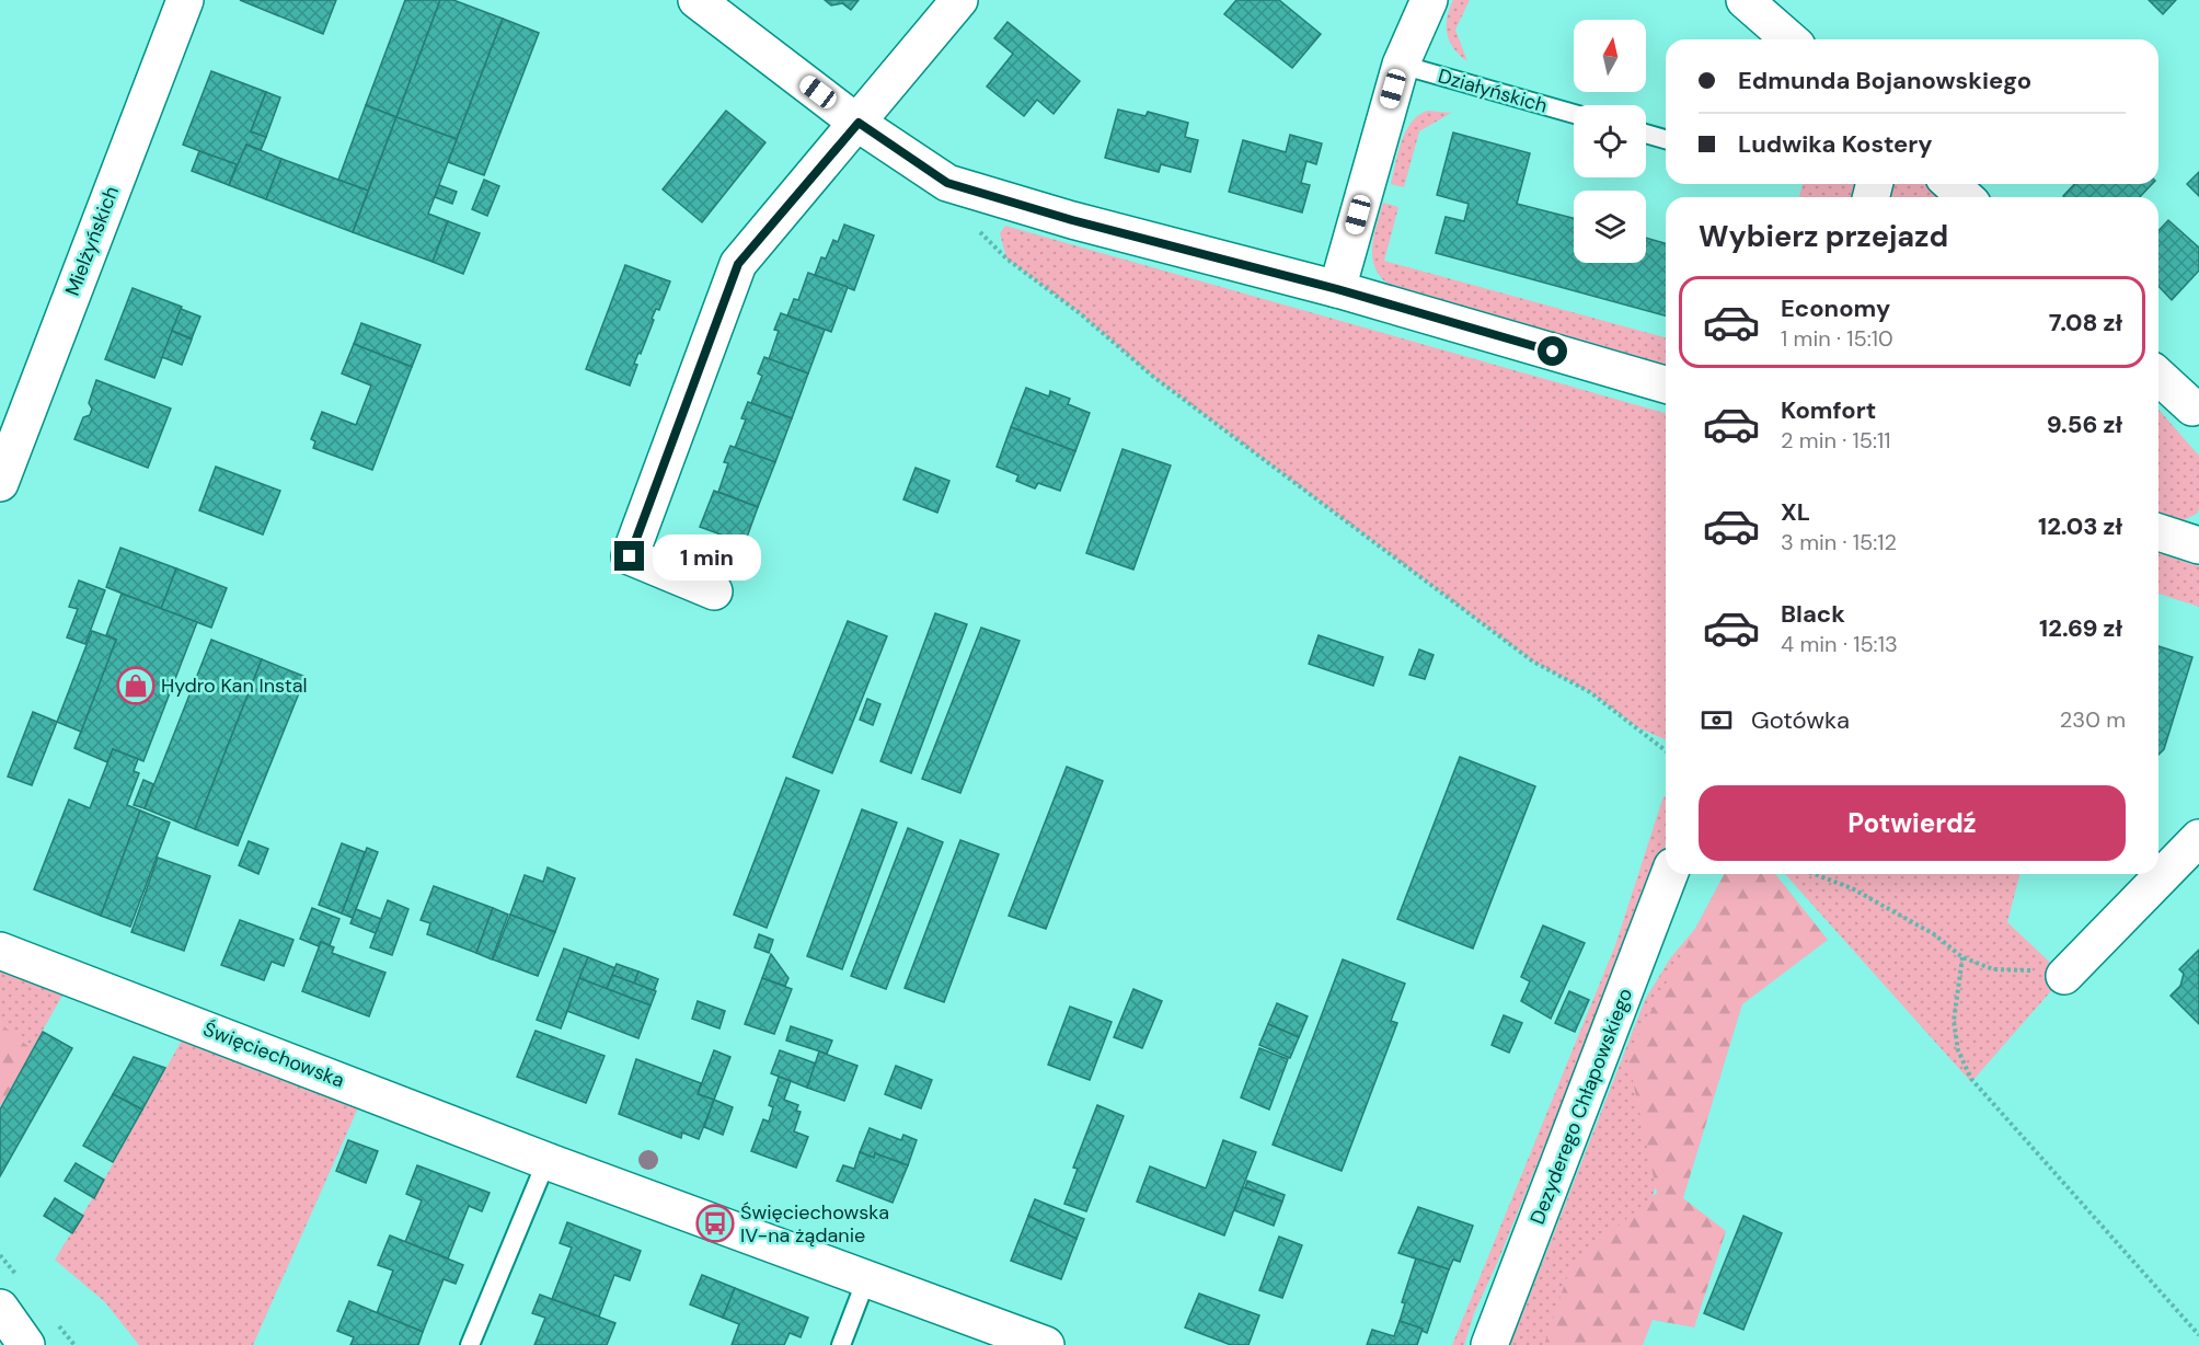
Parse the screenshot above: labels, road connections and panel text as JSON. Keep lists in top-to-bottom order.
{
  "streets": {
    "street": ["Mielżyńskich", "Święciechowska", "Dezyderego Chłapowskiego"],
    "lane": ["Działyńskich"]
  },
  "places": {
    "shop": ["Hydro Kan Instal"],
    "bus stop": ["Święciechowska IV-na żądanie"]
  },
  "north": "top",
  "page": {
    "banner": ["Edmunda Bojanowskiego", "Ludwika Kostery"],
    "heading": "Wybierz przejazd",
    "list": [
      {
        "name": "Economy",
        "note": "1 min · 15:10",
        "value": "7.08 zł"
      },
      {
        "name": "Komfort",
        "note": "2 min · 15:11",
        "value": "9.56 zł"
      },
      {
        "name": "XL",
        "note": "3 min · 15:12",
        "value": "12.03 zł"
      },
      {
        "name": "Black",
        "note": "4 min · 15:13",
        "value": "12.69 zł"
      }
    ],
    "bubble": "1 min",
    "pay": ["Gotówka", "230 m"],
    "buttons": "Potwierdź"
  }
}
